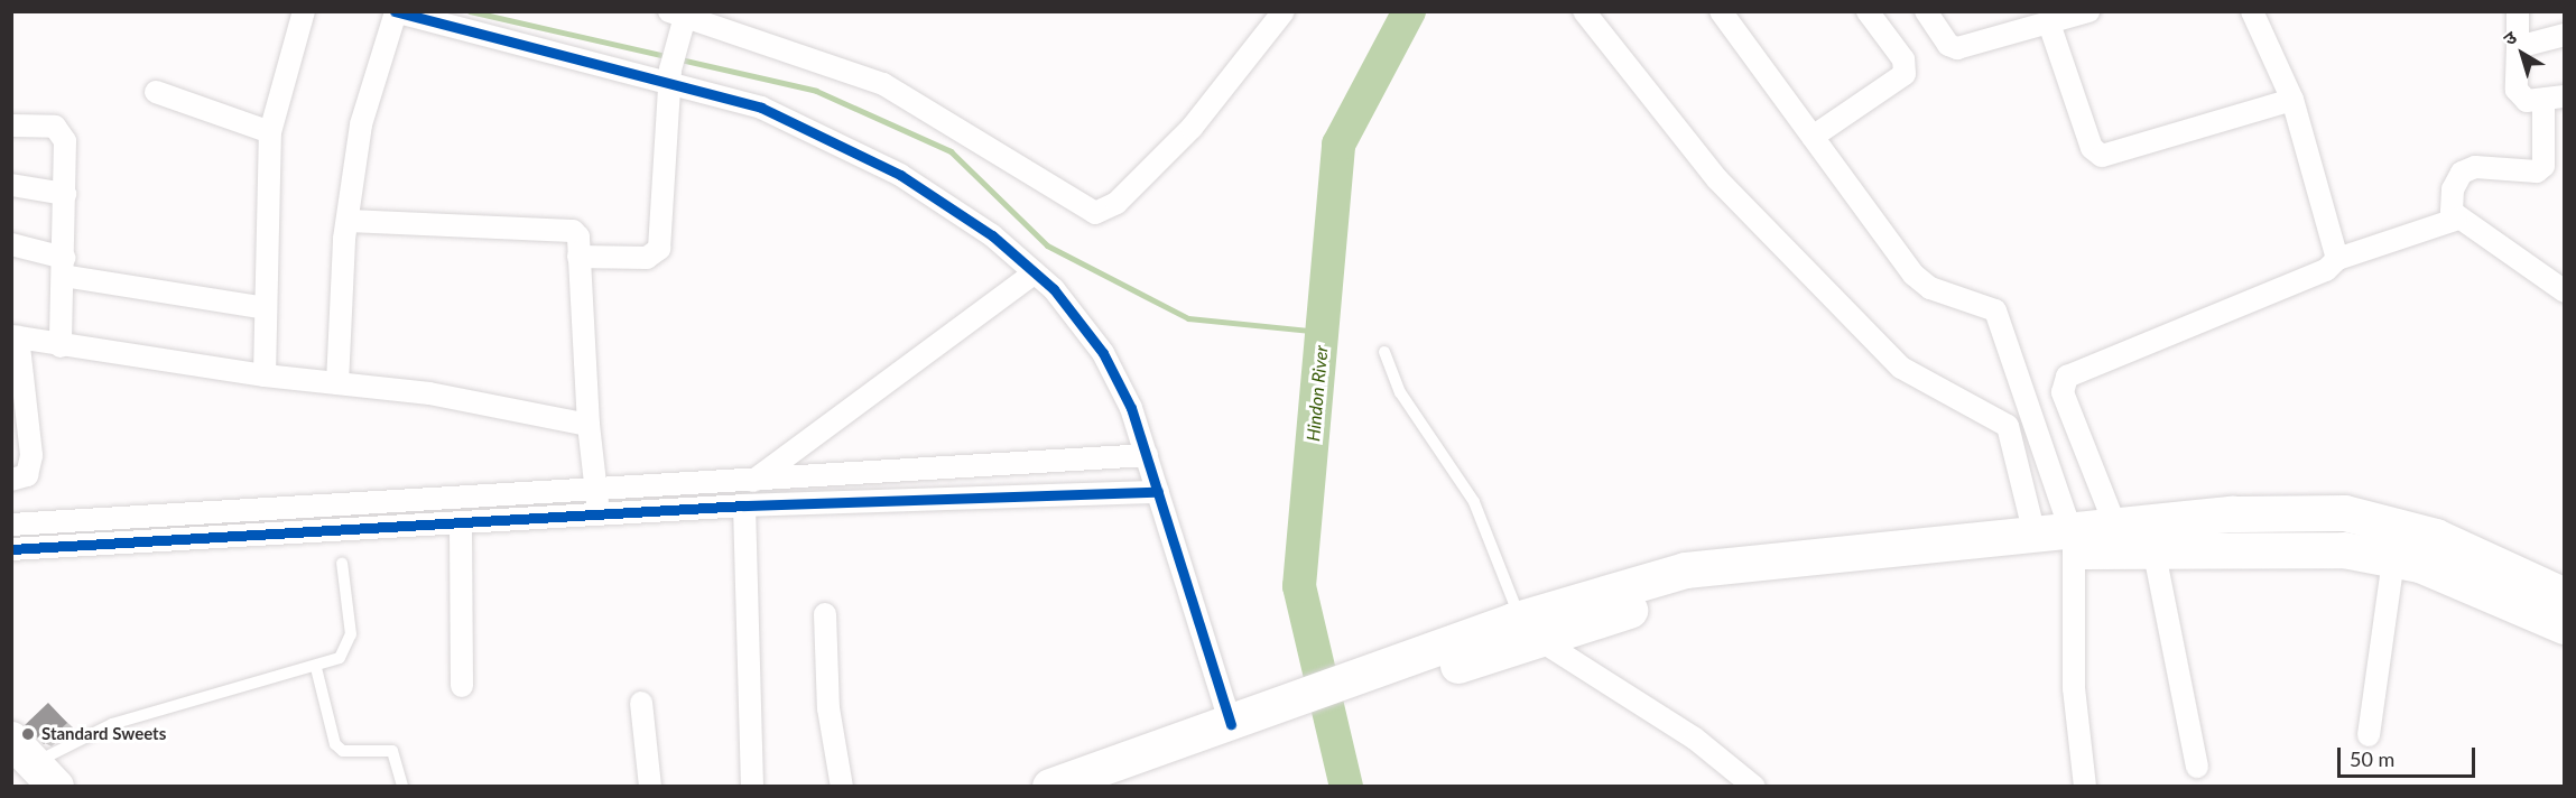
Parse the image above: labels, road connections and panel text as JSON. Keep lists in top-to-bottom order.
{
  "water": ["Hindon River"],
  "places": ["Standard Sweets"],
  "scale_bar": "50 m",
  "north": "top left"
}
